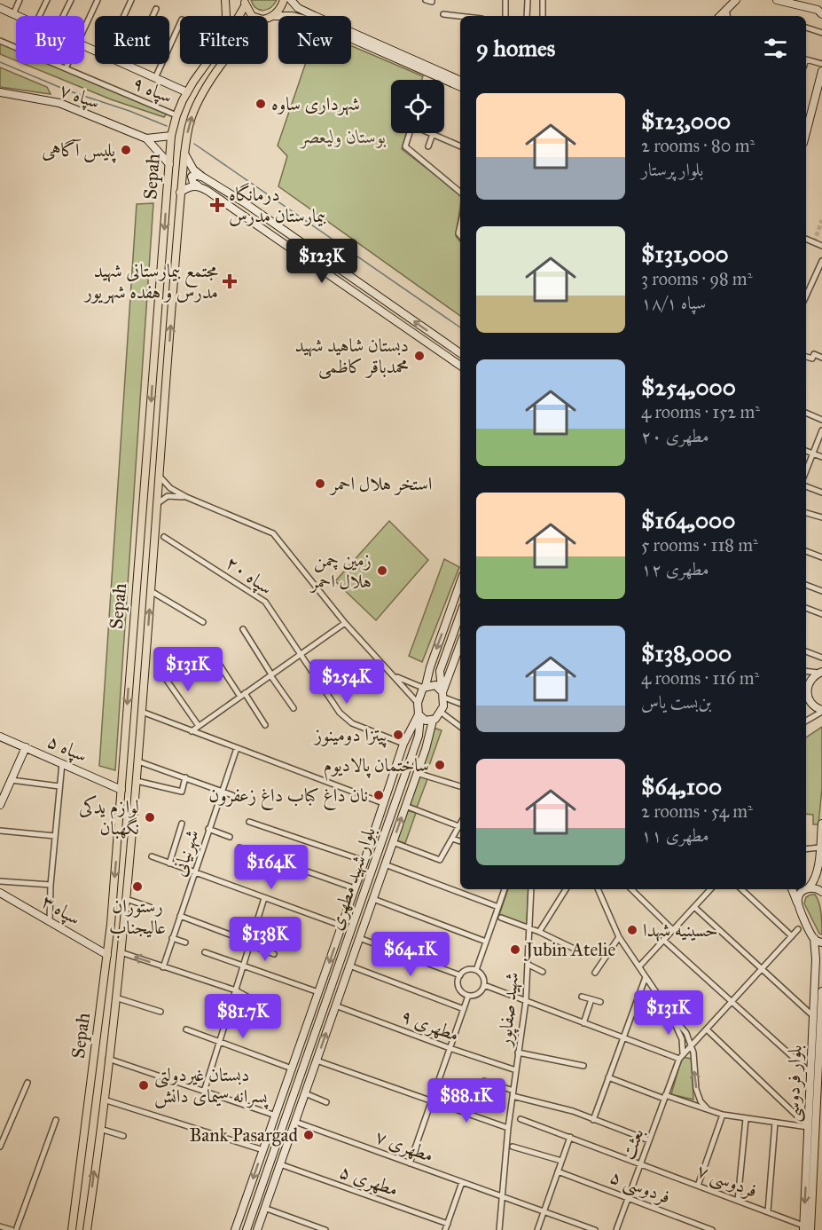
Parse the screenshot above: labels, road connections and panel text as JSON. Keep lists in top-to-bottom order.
{
  "streets": {
    "main road": ["Sepah"],
    "street": [
      "سپاه ۹",
      "سپاه ۷",
      "سپاه ۲۰",
      "سپاه ۵",
      "شهرنیانی",
      "بلوار شهید مطهری",
      "سپاه ۳",
      "شهید صفاپور",
      "مطهری ۹",
      "بلوار فردوسی",
      "بعثت",
      "مطهری ۷",
      "مطهری ۵",
      "فردوسی ۷",
      "فردوسی ۵"
    ]
  },
  "crossings": [
    ["سپاه ۹", "Sepah"],
    ["سپاه ۷", "Sepah"],
    ["Sepah", "سپاه ۵"],
    ["Sepah", "سپاه ۳"],
    ["شهید صفاپور", "مطهری ۹"],
    ["شهید صفاپور", "مطهری ۷"],
    ["بلوار فردوسی", "فردوسی ۷"],
    ["بعثت", "فردوسی ۷"],
    ["بعثت", "فردوسی ۵"]
  ],
  "parks": ["بوستان ولیعصر"],
  "places": {
    "other": [
      "شهرداری ساوه",
      "پلیس آگاهی",
      "دبستان شاهید شهید محمدباقر کاظمی",
      "استخر هلال احمر",
      "زمین چمن هلال احمر",
      "پیتزا دومینوز",
      "ساختمان پالادیوم",
      "نان داغ کباب داغ زعفرون",
      "لوازم یدکی نگهبان",
      "رستوران عالیجناب",
      "حسینیه شهدا",
      "Jubin Atelie",
      "دبستان غیردولتی پسرانه سیمای دانش",
      "Bank Pasargad"
    ],
    "health": ["درمانگاه بیمارستان مدرس", "مجتمع بیمارستانی شهید مدرس و هفده شهریور"]
  },
  "page": {
    "chip": [
      "Buy",
      "Rent",
      "Filters",
      "New"
    ],
    "heading": "9 homes",
    "list": [
      {
        "name": "$123,000",
        "note": "2 rooms · 80 m² · بلوار پرستار"
      },
      {
        "name": "$131,000",
        "note": "3 rooms · 98 m² · سپاه ۱۸/۱"
      },
      {
        "name": "$254,000",
        "note": "4 rooms · 152 m² · مطهری ۲۰"
      },
      {
        "name": "$164,000",
        "note": "5 rooms · 118 m² · مطهری ۱۲"
      },
      {
        "name": "$138,000",
        "note": "4 rooms · 116 m² · بن‌بست یاس"
      },
      {
        "name": "$64,100",
        "note": "2 rooms · 54 m² · مطهری ۱۱"
      }
    ],
    "price": [
      "$123K",
      "$131K",
      "$254K",
      "$164K",
      "$138K",
      "$64.1K",
      "$131K",
      "$81.7K",
      "$88.1K"
    ]
  }
}
